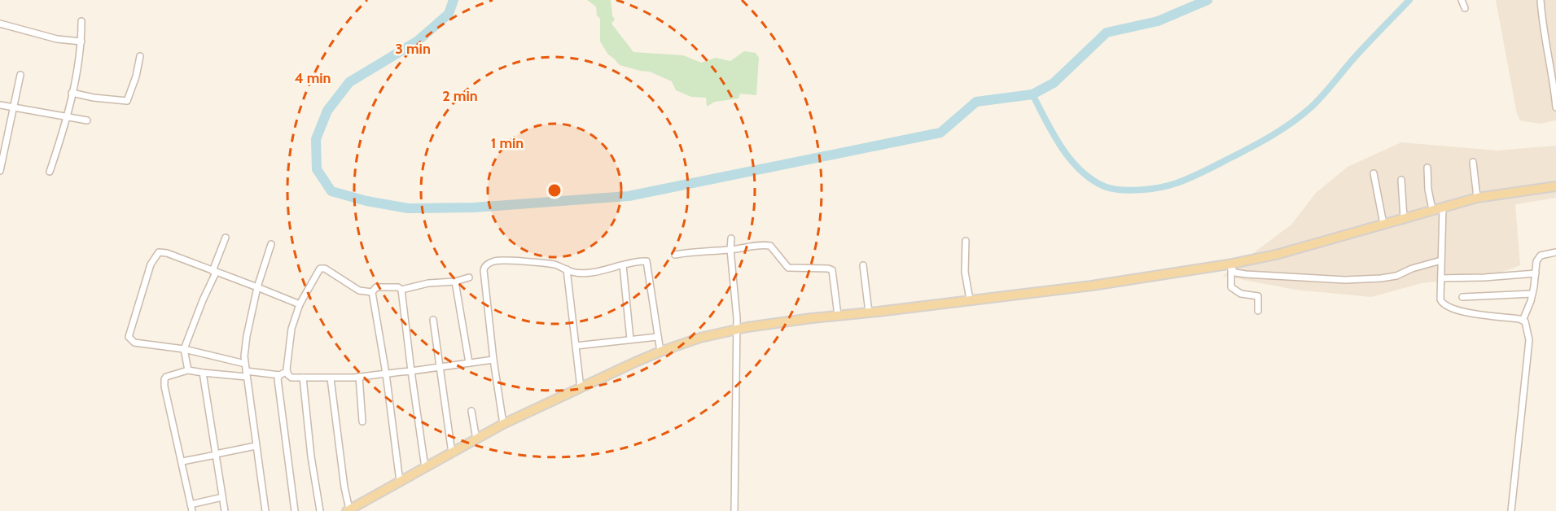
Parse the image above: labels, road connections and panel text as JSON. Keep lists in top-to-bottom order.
{
  "rings": [
    "3 min",
    "4 min",
    "2 min",
    "1 min"
  ]
}
